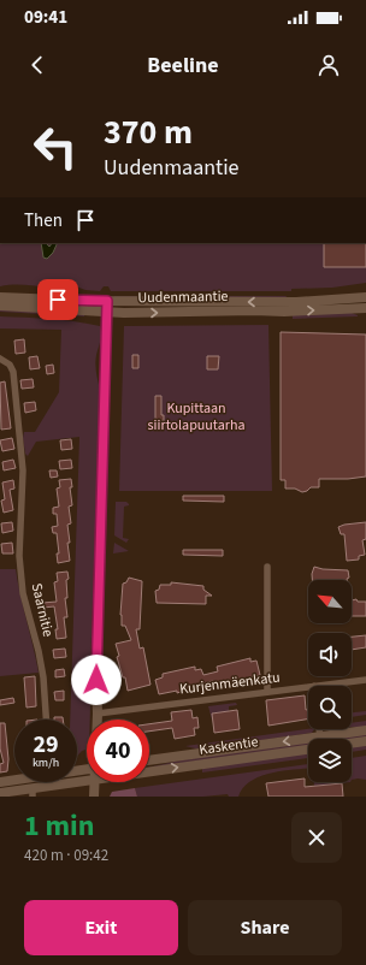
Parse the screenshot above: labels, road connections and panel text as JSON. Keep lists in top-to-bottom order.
{
  "streets": {
    "main road": ["Uudenmaantie", "Kaskentie"],
    "street": ["Saarnitie", "Kurjenmäenkatu"]
  },
  "parks": ["Kupittaan siirtolapuutarha"],
  "north": "top left",
  "page": {
    "status": "09:41",
    "header": "Beeline",
    "turn": ["370 m", "Uudenmaantie"],
    "then": "Then",
    "speed": "29 km/h",
    "limit": "40",
    "heading": ["1 min", "420 m · 09:42"],
    "buttons": ["Exit", "Share"]
  }
}
